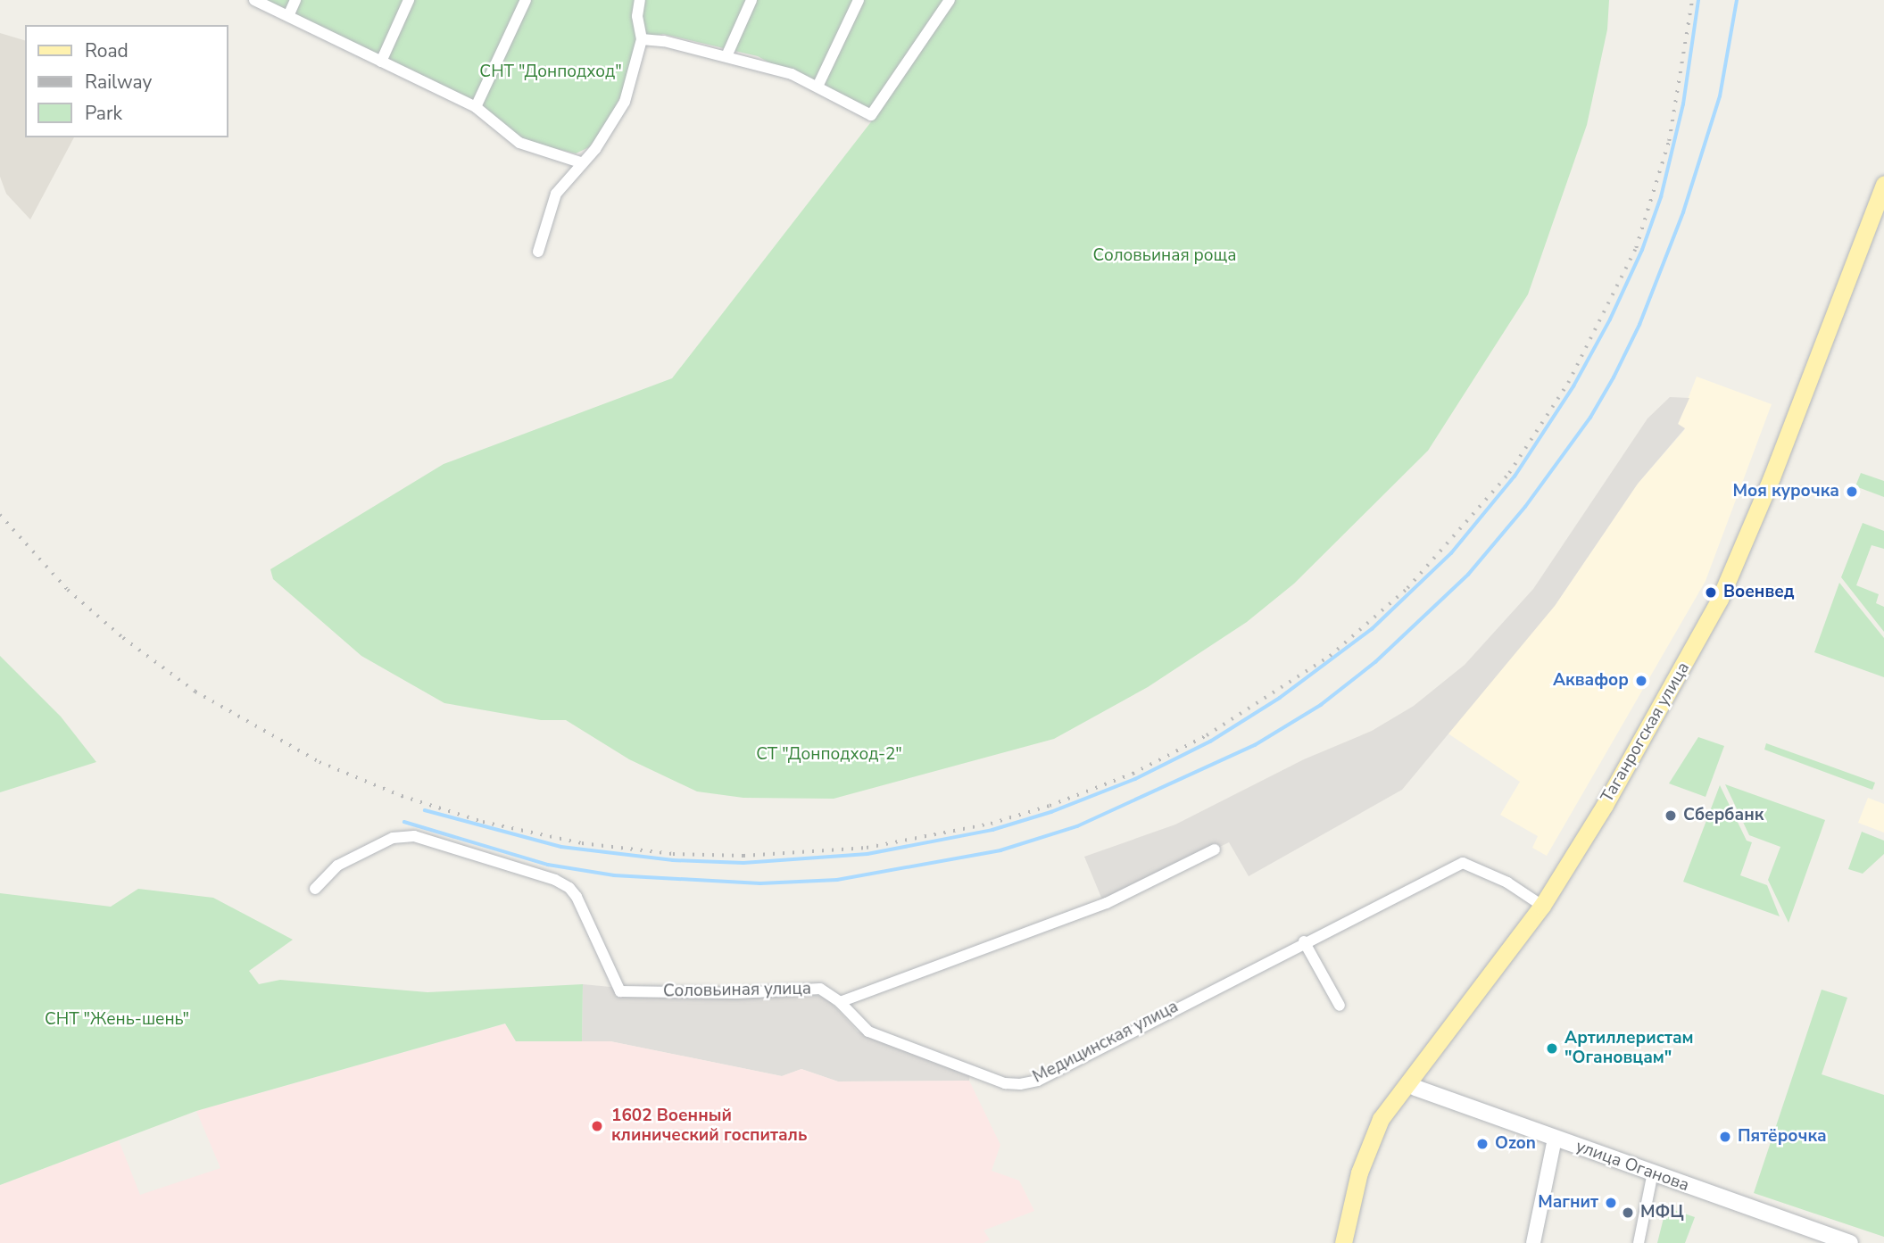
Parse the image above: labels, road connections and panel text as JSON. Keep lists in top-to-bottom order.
{
  "streets": {
    "main road": ["Таганрогская улица", "улица Оганова"],
    "street": ["Соловьиная улица", "Медицинская улица"]
  },
  "crossings": [
    ["Таганрогская улица", "Медицинская улица"],
    ["Таганрогская улица", "улица Оганова"],
    ["Соловьиная улица", "Медицинская улица"]
  ],
  "parks": [
    "СНТ \"Донподход\"",
    "Соловьиная роща",
    "СТ \"Донподход-2\"",
    "СНТ \"Жень-шень\""
  ],
  "places": [
    "Моя курочка",
    "Военвед",
    "Аквафор",
    "Сбербанк",
    "Артиллеристам \"Огановцам\"",
    "1602 Военный клинический госпиталь",
    "Пятёрочка",
    "Ozon",
    "Магнит",
    "МФЦ"
  ],
  "legend": ["Road", "Railway", "Park"]
}
